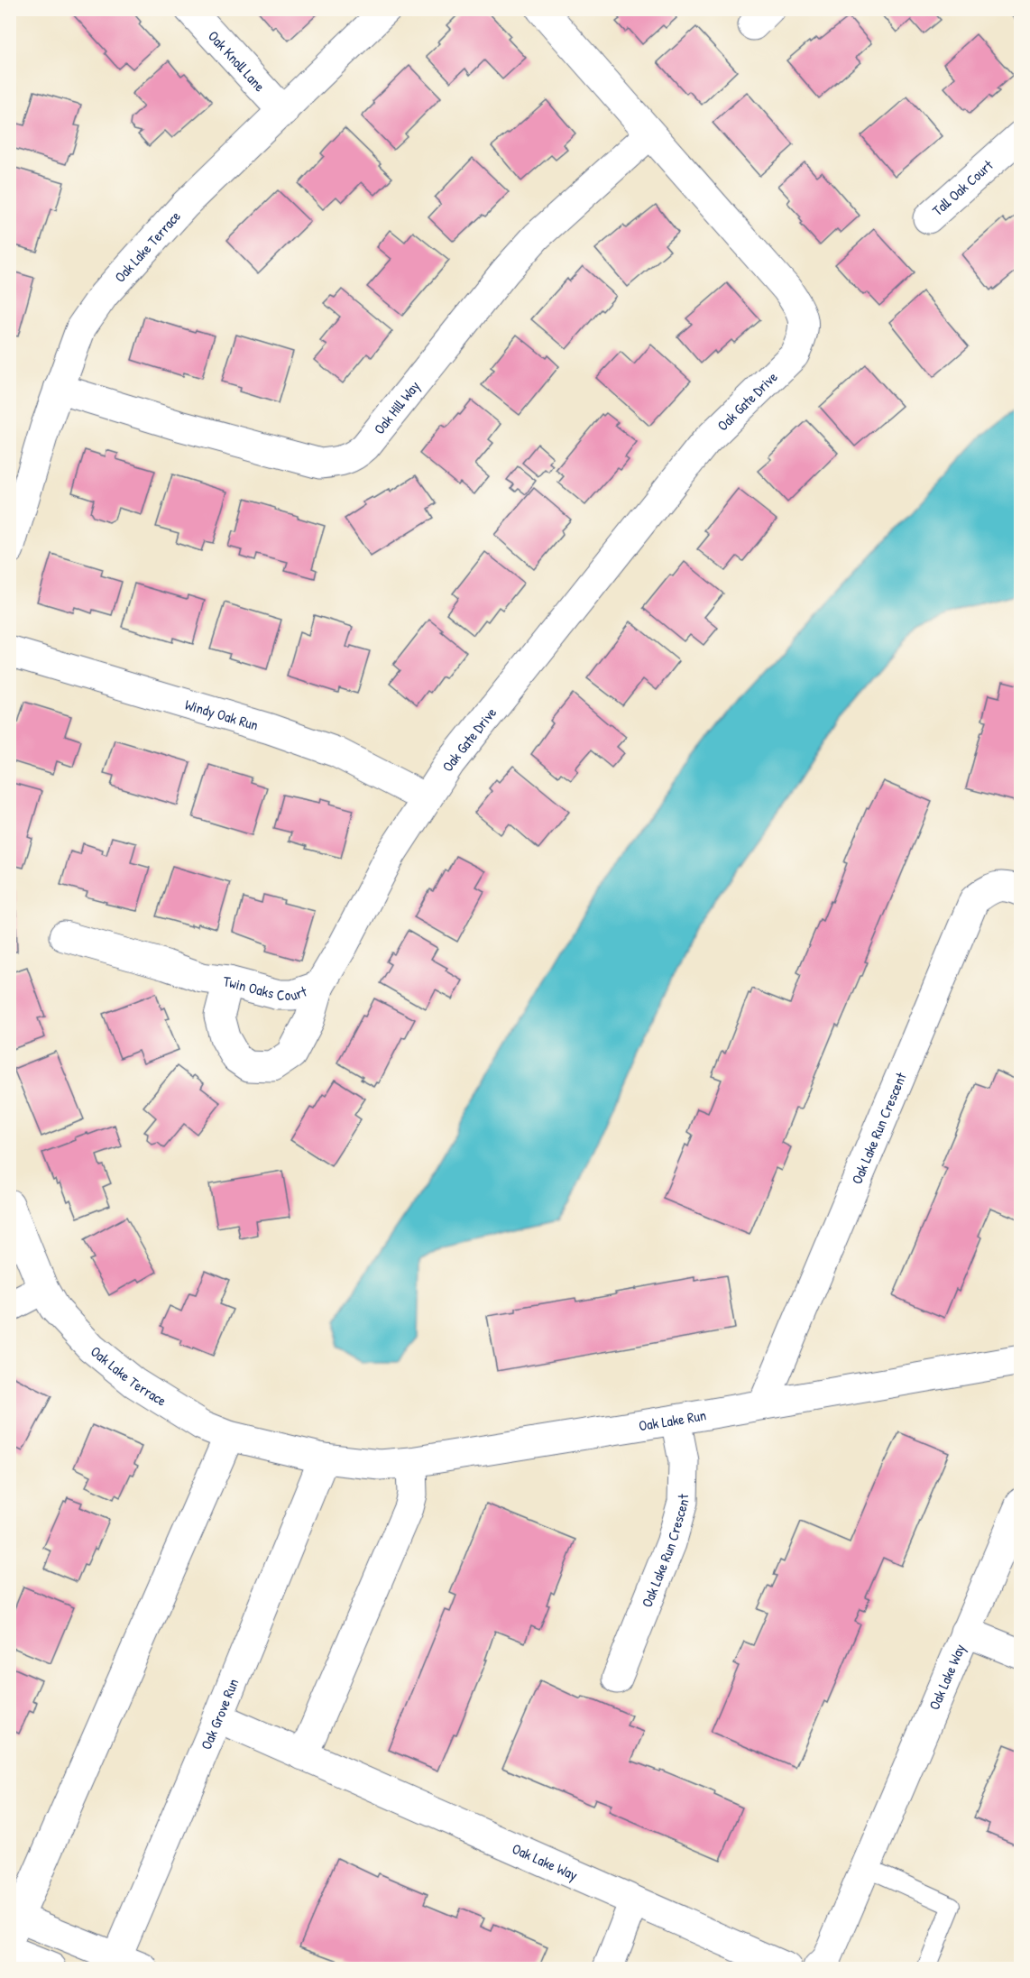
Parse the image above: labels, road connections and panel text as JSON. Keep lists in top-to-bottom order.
{
  "streets": {
    "street": [
      "Oak Knoll Lane",
      "Tall Oak Court",
      "Oak Lake Terrace",
      "Oak Gate Drive",
      "Oak Hill Way",
      "Windy Oak Run",
      "Twin Oaks Court",
      "Oak Lake Run Crescent",
      "Oak Lake Run",
      "Oak Lake Way",
      "Oak Grove Run"
    ]
  },
  "crossings": [
    ["Oak Knoll Lane", "Oak Lake Terrace"],
    ["Oak Lake Terrace", "Oak Hill Way"],
    ["Oak Lake Terrace", "Oak Lake Run"],
    ["Oak Lake Terrace", "Oak Grove Run"],
    ["Oak Gate Drive", "Oak Hill Way"],
    ["Oak Gate Drive", "Windy Oak Run"],
    ["Oak Gate Drive", "Twin Oaks Court"],
    ["Windy Oak Run", "Twin Oaks Court"],
    ["Oak Lake Run Crescent", "Oak Lake Run"],
    ["Oak Lake Run", "Oak Grove Run"],
    ["Oak Lake Way", "Oak Grove Run"]
  ]
}
